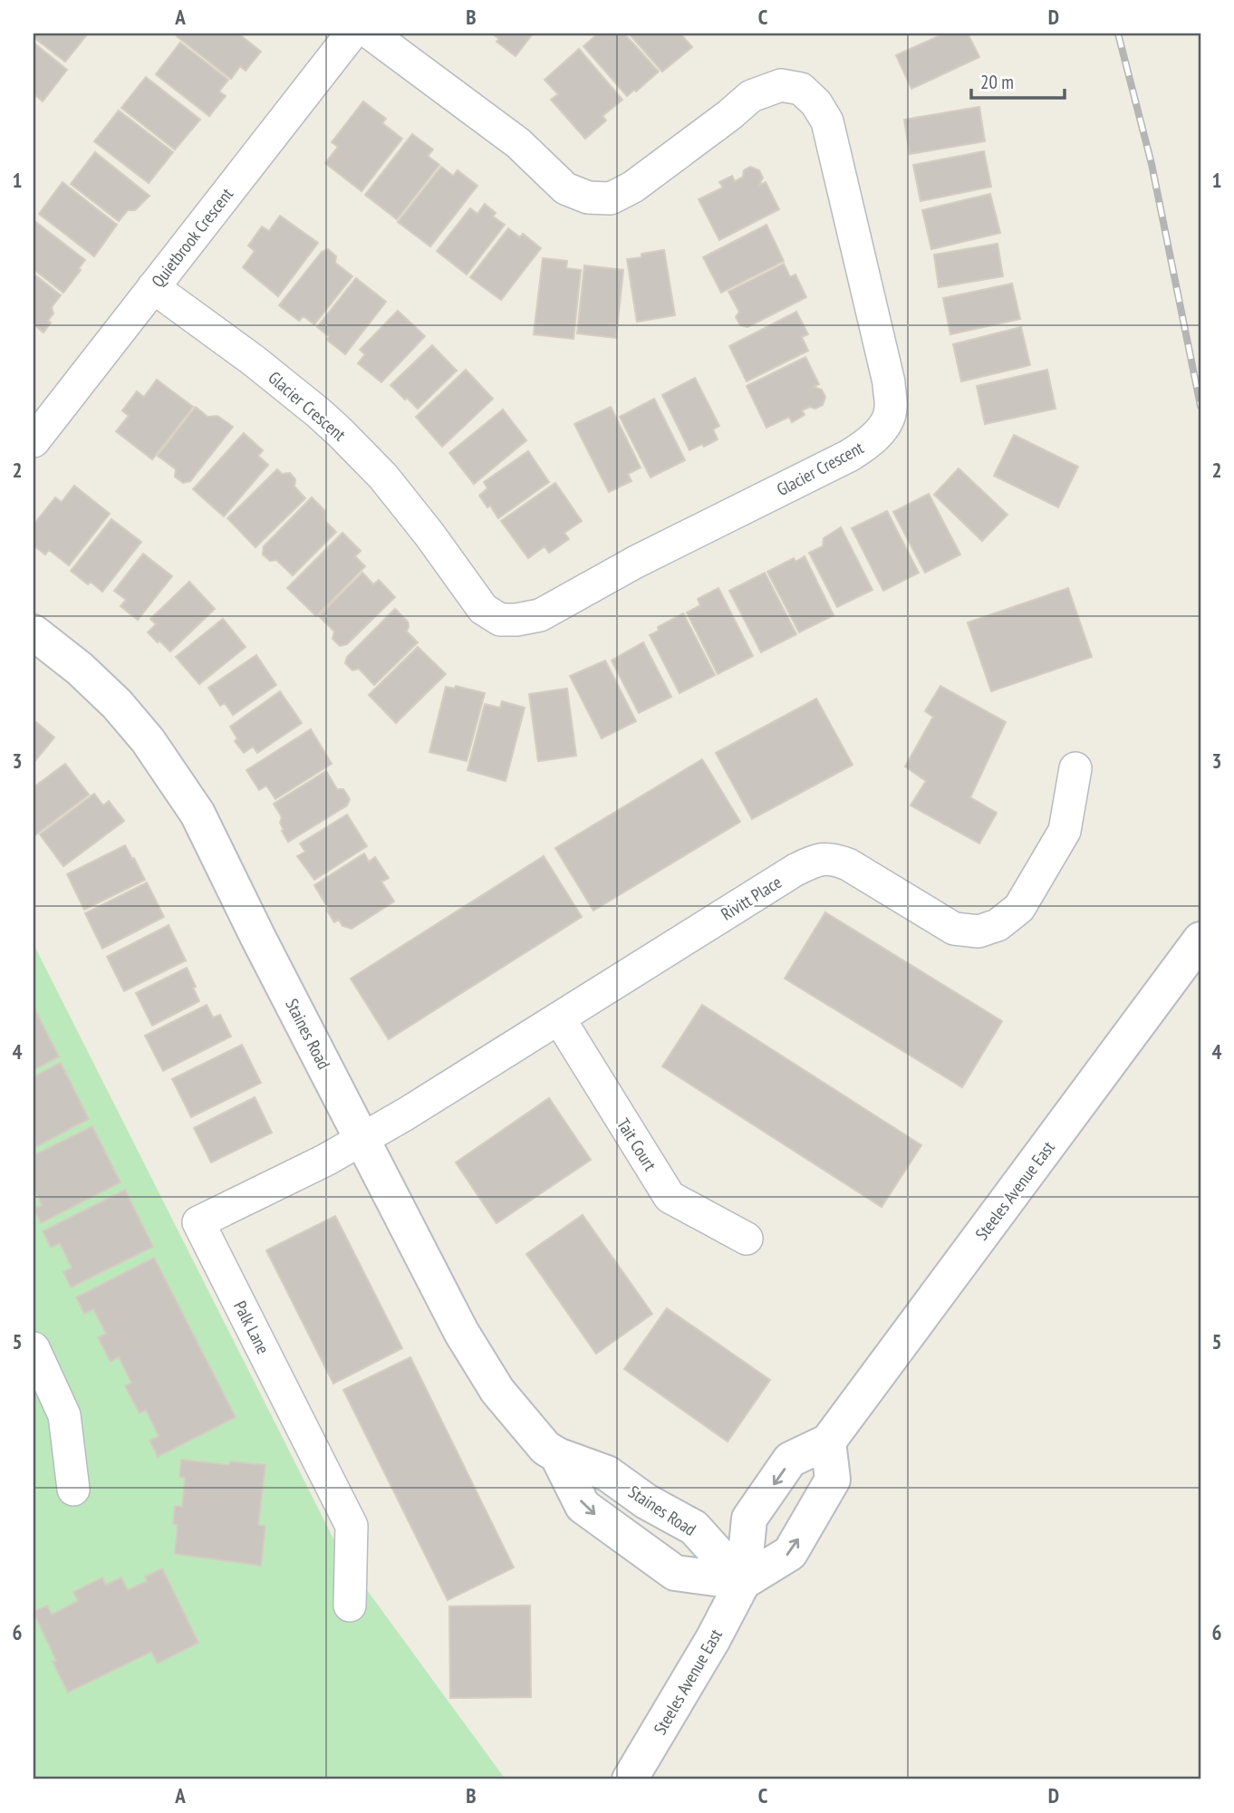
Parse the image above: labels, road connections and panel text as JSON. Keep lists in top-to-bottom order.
{
  "streets": {
    "street": [
      "Quietbrook Crescent",
      "Glacier Crescent",
      "Rivitt Place",
      "Staines Road",
      "Tait Court",
      "Steeles Avenue East",
      "Palk Lane"
    ]
  },
  "crossings": [
    ["Quietbrook Crescent", "Glacier Crescent"],
    ["Rivitt Place", "Staines Road"],
    ["Rivitt Place", "Tait Court"],
    ["Rivitt Place", "Palk Lane"],
    ["Staines Road", "Steeles Avenue East"],
    ["Staines Road", "Palk Lane"]
  ],
  "scale_bar": "20 m",
  "grid": {
    "columns": [
      "A",
      "B",
      "C",
      "D"
    ],
    "rows": [
      "1",
      "2",
      "3",
      "4",
      "5",
      "6"
    ]
  }
}
